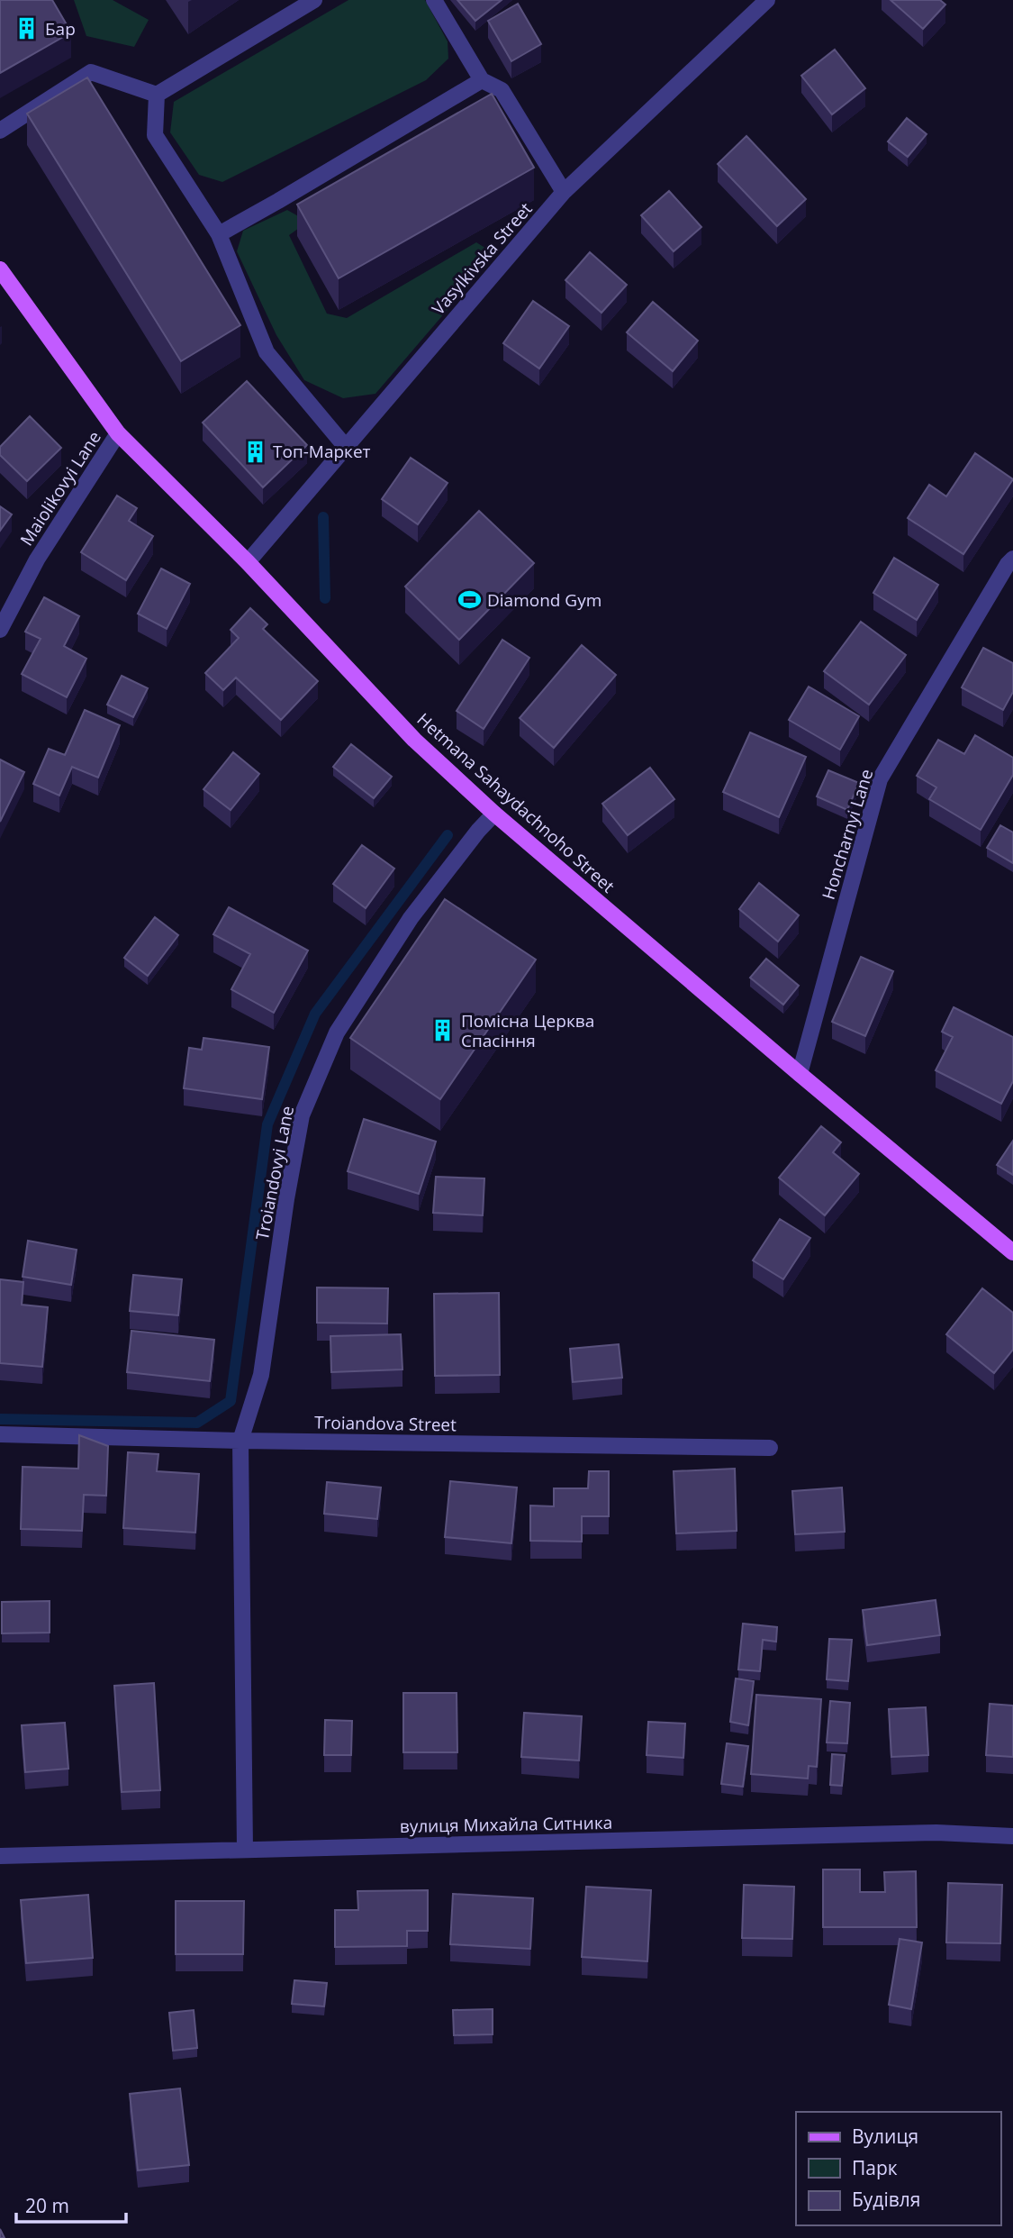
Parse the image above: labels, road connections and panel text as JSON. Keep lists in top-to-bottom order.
{
  "streets": {
    "main road": ["Hetmana Sahaydachnoho Street"],
    "street": [
      "Vasylkivska Street",
      "Maiolikovyi Lane",
      "Honcharnyi Lane",
      "Troiandovyi Lane",
      "Troiandova Street",
      "вулиця Михайла Ситника"
    ]
  },
  "crossings": [
    ["Vasylkivska Street", "Hetmana Sahaydachnoho Street"],
    ["Maiolikovyi Lane", "Hetmana Sahaydachnoho Street"],
    ["Hetmana Sahaydachnoho Street", "Honcharnyi Lane"],
    ["Hetmana Sahaydachnoho Street", "Troiandovyi Lane"],
    ["Troiandovyi Lane", "Troiandova Street"],
    ["Troiandovyi Lane", "вулиця Михайла Ситника"]
  ],
  "places": {
    "building": ["Бар", "Топ-Маркет", "Помісна Церква Спасіння"],
    "sports": ["Diamond Gym"]
  },
  "legend": ["Вулиця", "Парк", "Будівля"],
  "scale_bar": "20 m"
}
